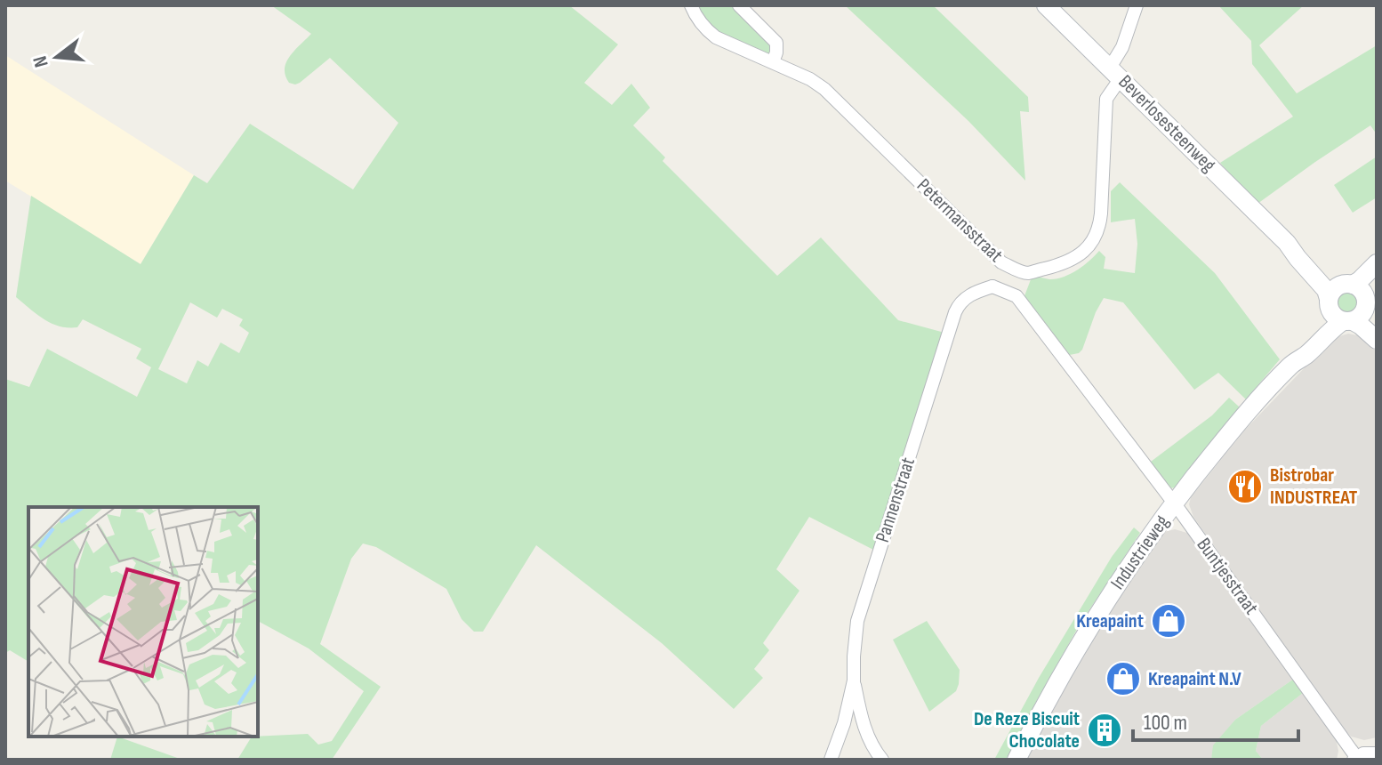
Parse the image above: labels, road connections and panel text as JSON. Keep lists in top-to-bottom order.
{
  "streets": {
    "main road": ["Beverlosesteenweg", "Industrieweg"],
    "street": ["Petermansstraat", "Pannenstraat", "Buntjesstraat"]
  },
  "crossings": [
    ["Beverlosesteenweg", "Petermansstraat"],
    ["Beverlosesteenweg", "Industrieweg"],
    ["Industrieweg", "Buntjesstraat"]
  ],
  "places": {
    "restaurant": ["Bistrobar INDUSTREAT"],
    "shop": ["Kreapaint", "Kreapaint N.V"],
    "building": ["De Reze Biscuit Chocolate"]
  },
  "scale_bar": "100 m",
  "north": "left"
}
